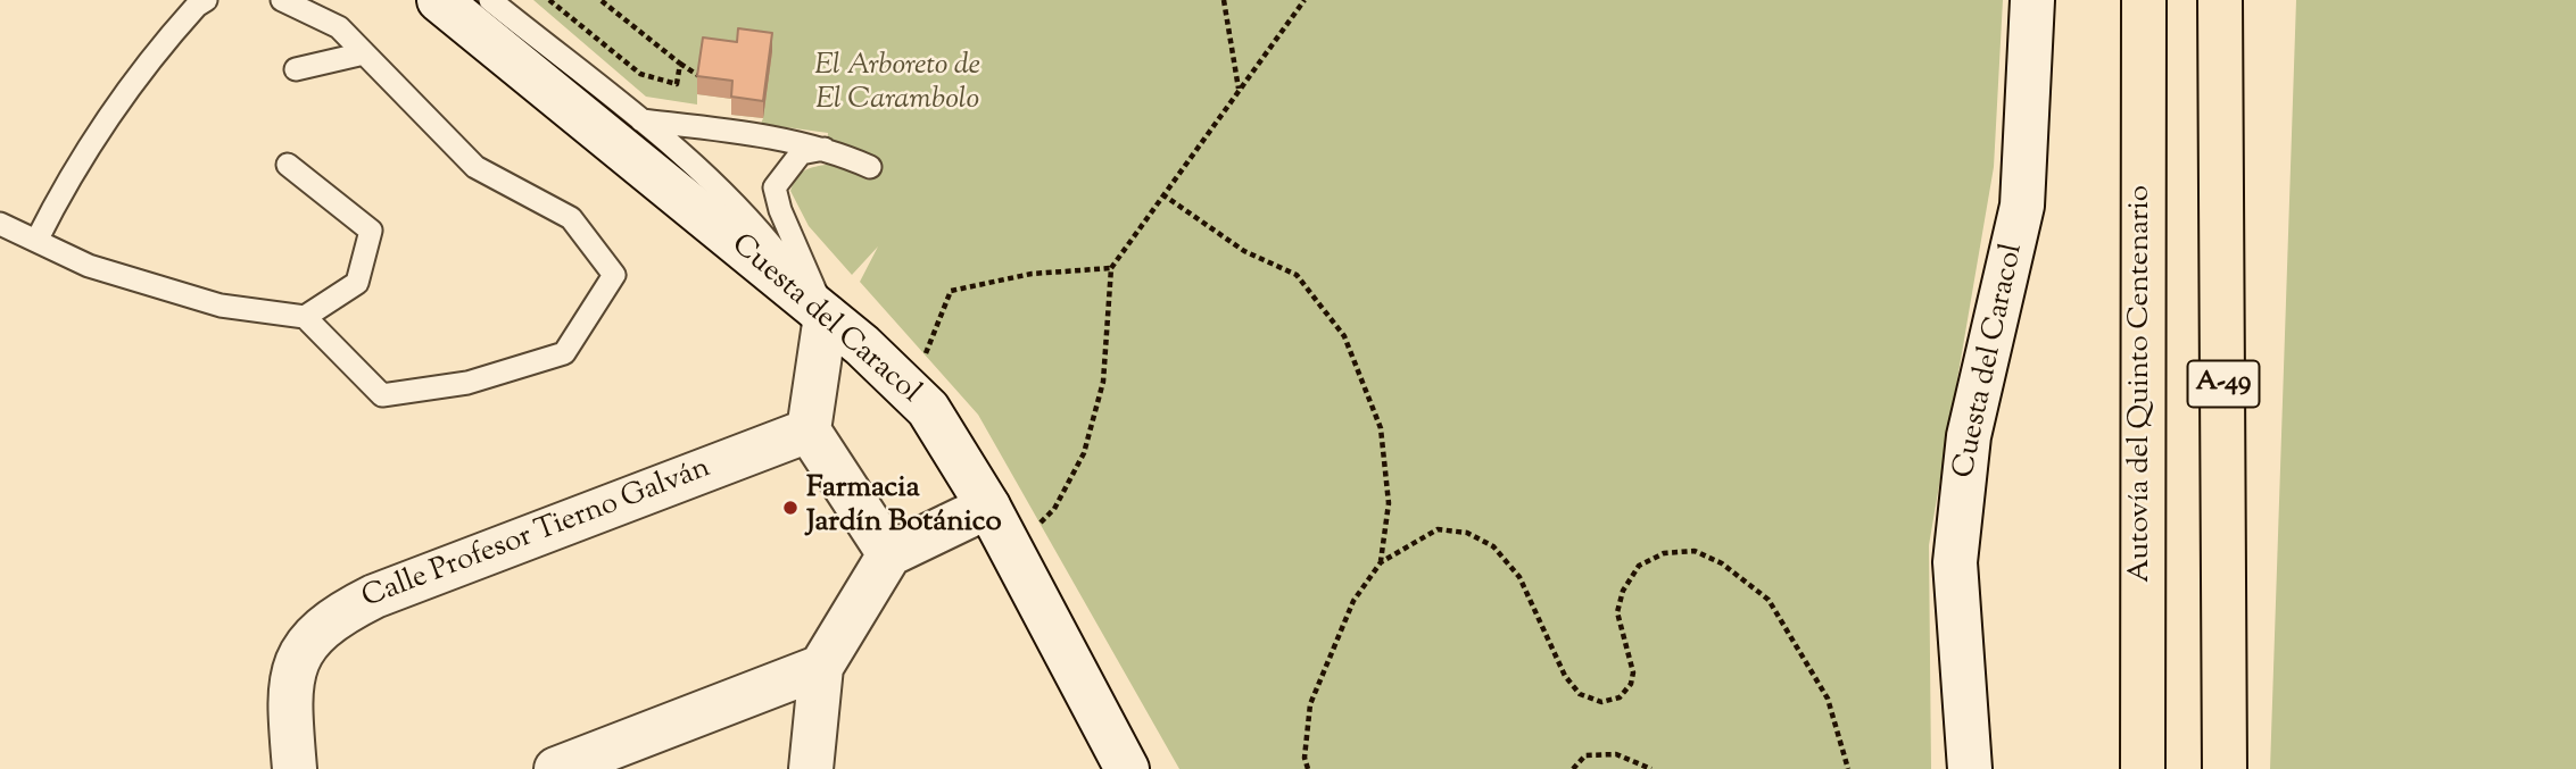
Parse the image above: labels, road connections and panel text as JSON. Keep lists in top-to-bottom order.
{
  "streets": {
    "highway": ["Autovía del Quinto Centenario", "A-49"],
    "main road": ["Cuesta del Caracol", "Calle Profesor Tierno Galván"]
  },
  "parks": ["El Arboreto de El Carambolo"],
  "places": ["Farmacia Jardín Botánico"]
}
